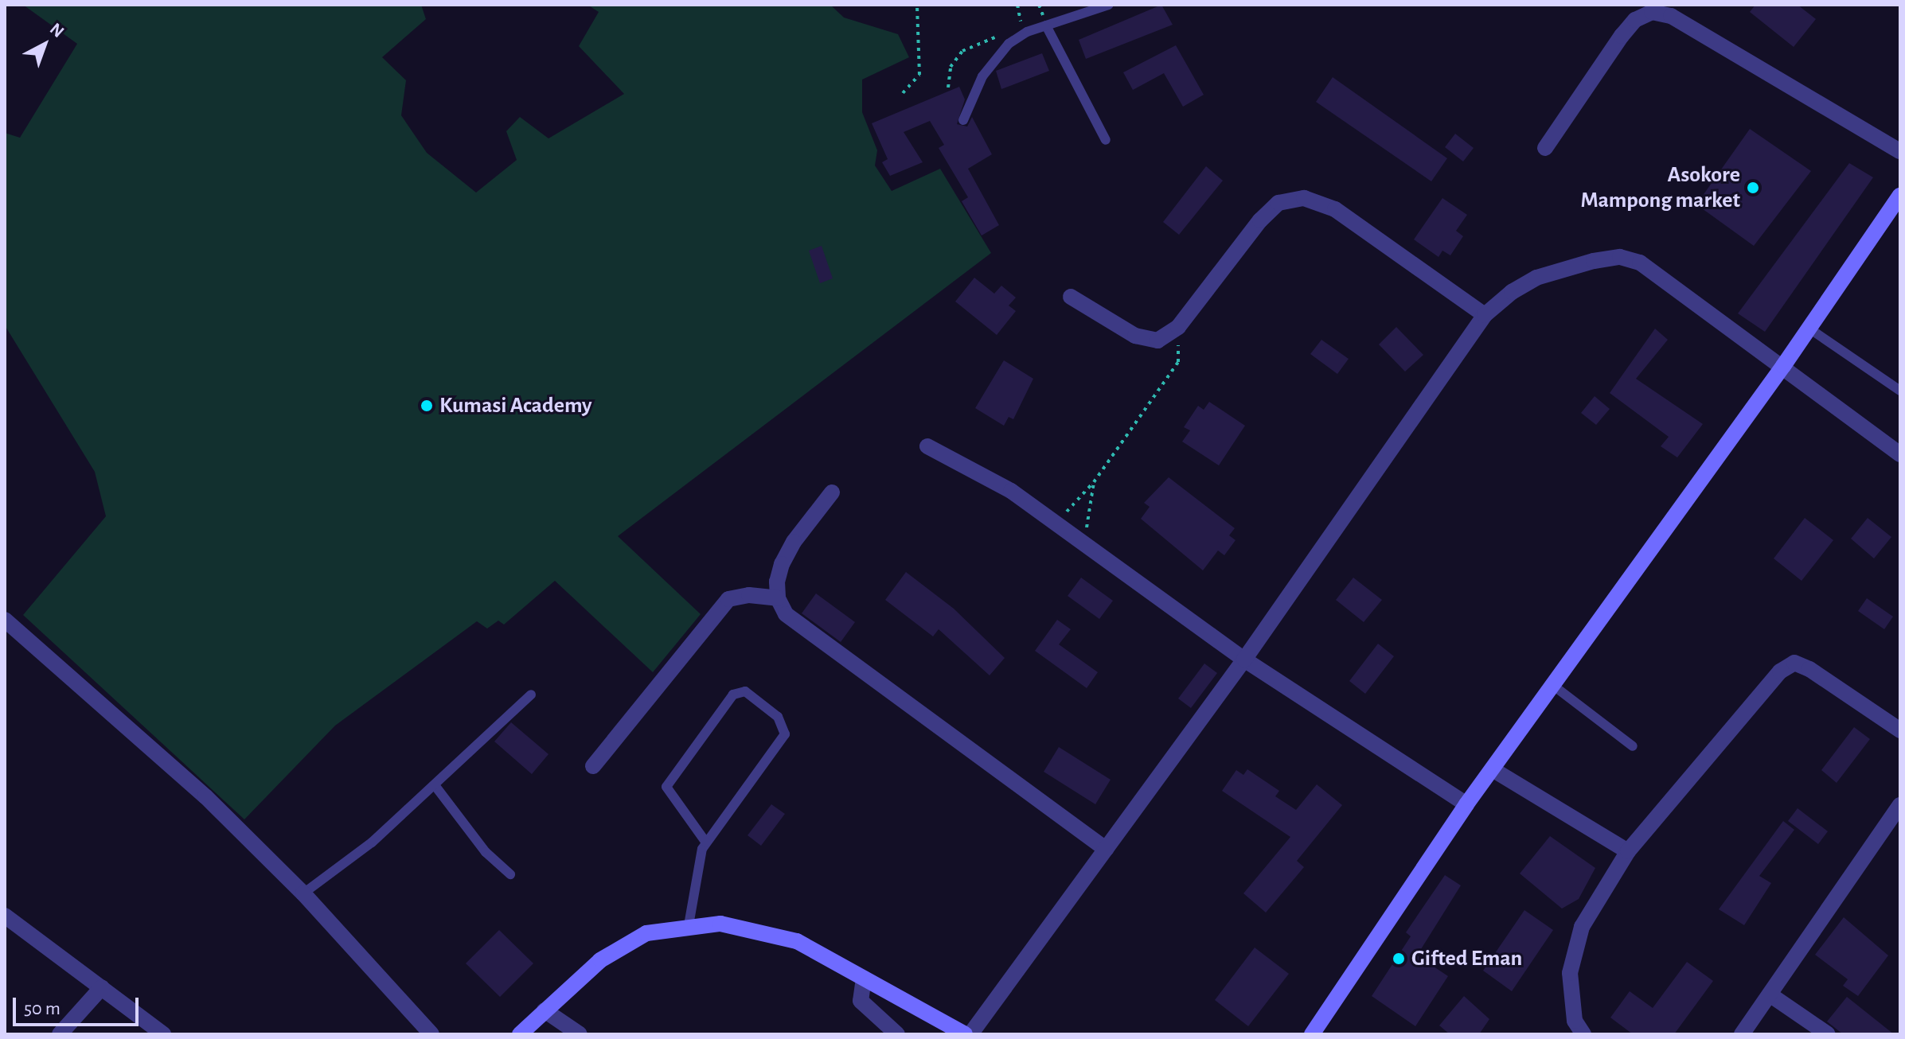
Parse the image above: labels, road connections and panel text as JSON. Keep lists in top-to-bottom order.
{
  "places": ["Asokore Mampong market", "Kumasi Academy", "Gifted Eman"],
  "scale_bar": "50 m",
  "north": "top right"
}
